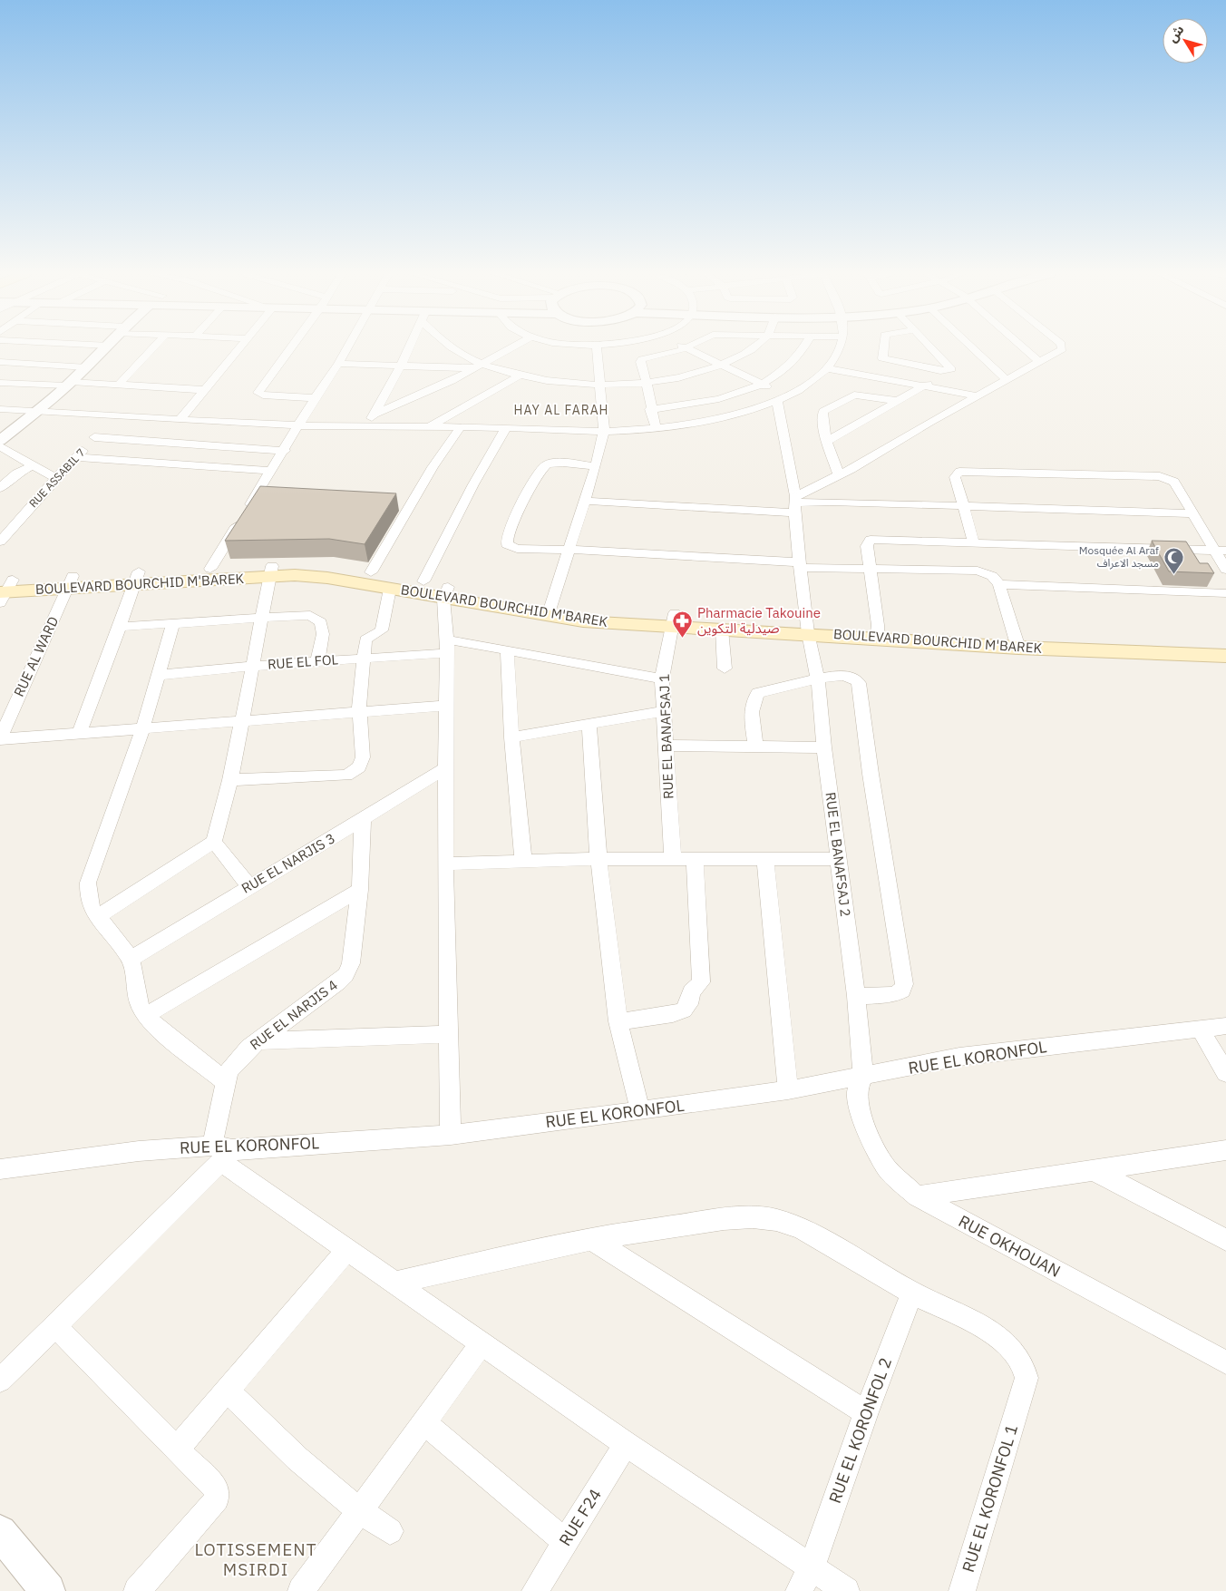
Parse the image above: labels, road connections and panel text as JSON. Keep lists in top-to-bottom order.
{
  "streets": {
    "main road": ["BOULEVARD BOURCHID M'BAREK"],
    "street": [
      "RUE ASSABIL 7",
      "RUE AL WARD",
      "RUE EL FOL",
      "RUE EL BANAFSAJ 1",
      "RUE EL BANAFSAJ 2",
      "RUE EL NARJIS 3",
      "RUE EL NARJIS 4",
      "RUE EL KORONFOL",
      "RUE OKHOUAN",
      "RUE EL KORONFOL 2",
      "RUE EL KORONFOL 1",
      "RUE F24"
    ]
  },
  "crossings": [
    ["BOULEVARD BOURCHID M'BAREK", "RUE AL WARD"],
    ["BOULEVARD BOURCHID M'BAREK", "RUE EL BANAFSAJ 1"],
    ["BOULEVARD BOURCHID M'BAREK", "RUE EL BANAFSAJ 2"],
    ["RUE EL FOL", "RUE EL BANAFSAJ 1"],
    ["RUE EL BANAFSAJ 2", "RUE EL KORONFOL"],
    ["RUE EL BANAFSAJ 2", "RUE OKHOUAN"],
    ["RUE EL NARJIS 3", "RUE EL NARJIS 4"],
    ["RUE EL KORONFOL", "RUE OKHOUAN"],
    ["RUE EL KORONFOL 2", "RUE EL KORONFOL 1"]
  ],
  "districts": ["HAY AL FARAH", "LOTISSEMENT MSIRDI"],
  "places": {
    "mosque": ["Mosquée Al Araf مسجد الاعراف"],
    "pharmacy": ["Pharmacie Takouine صيدلية التكوين"]
  },
  "north": "top left"
}
